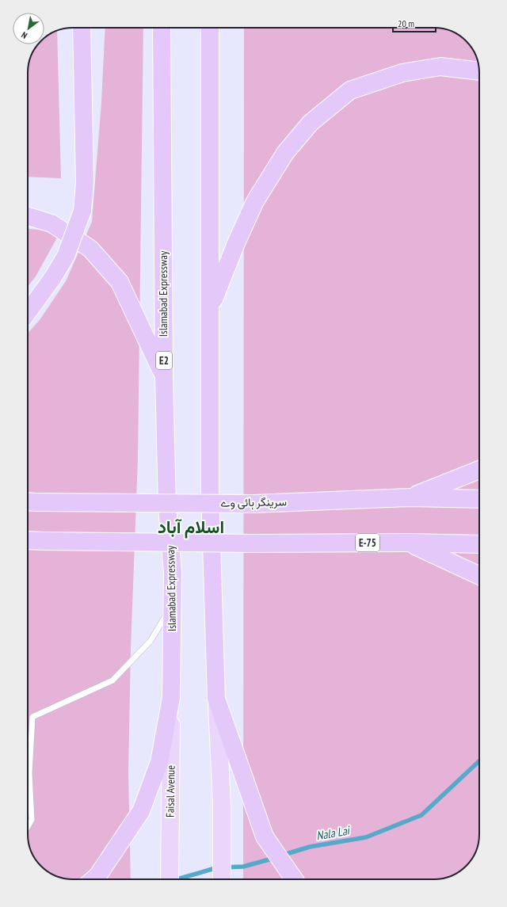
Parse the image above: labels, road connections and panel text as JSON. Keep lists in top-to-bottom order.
{
  "streets": {
    "highway": [
      "Islamabad Expressway",
      "E2",
      "سرینگر ہائی وے",
      "E-75"
    ],
    "main road": ["Faisal Avenue"]
  },
  "crossings": [
    ["Islamabad Expressway", "Faisal Avenue"]
  ],
  "districts": ["اسلام آباد"],
  "water": ["Nala Lai"],
  "scale_bar": "20 m",
  "north": "bottom left"
}
